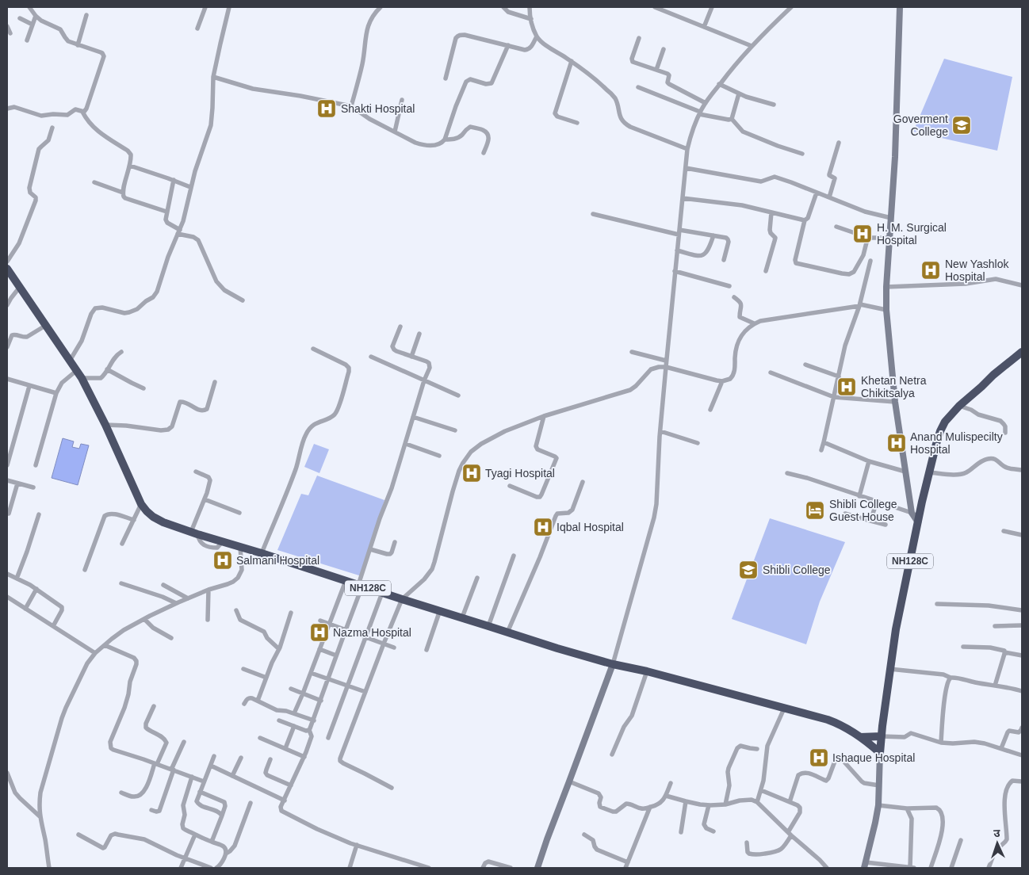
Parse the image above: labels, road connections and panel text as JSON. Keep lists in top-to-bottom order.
{
  "streets": {
    "highway": ["NH128C"]
  },
  "places": {
    "hospital": [
      "Shakti Hospital",
      "H. M. Surgical Hospital",
      "New Yashlok Hospital",
      "Khetan Netra Chikitsalya",
      "Anand Mulispecilty Hospital",
      "Tyagi Hospital",
      "Iqbal Hospital",
      "Salmani Hospital",
      "Nazma Hospital",
      "Ishaque Hospital"
    ],
    "school or university": ["Goverment College", "Shibli College"],
    "hotel": ["Shibli College Guest House"]
  },
  "north": "top"
}
